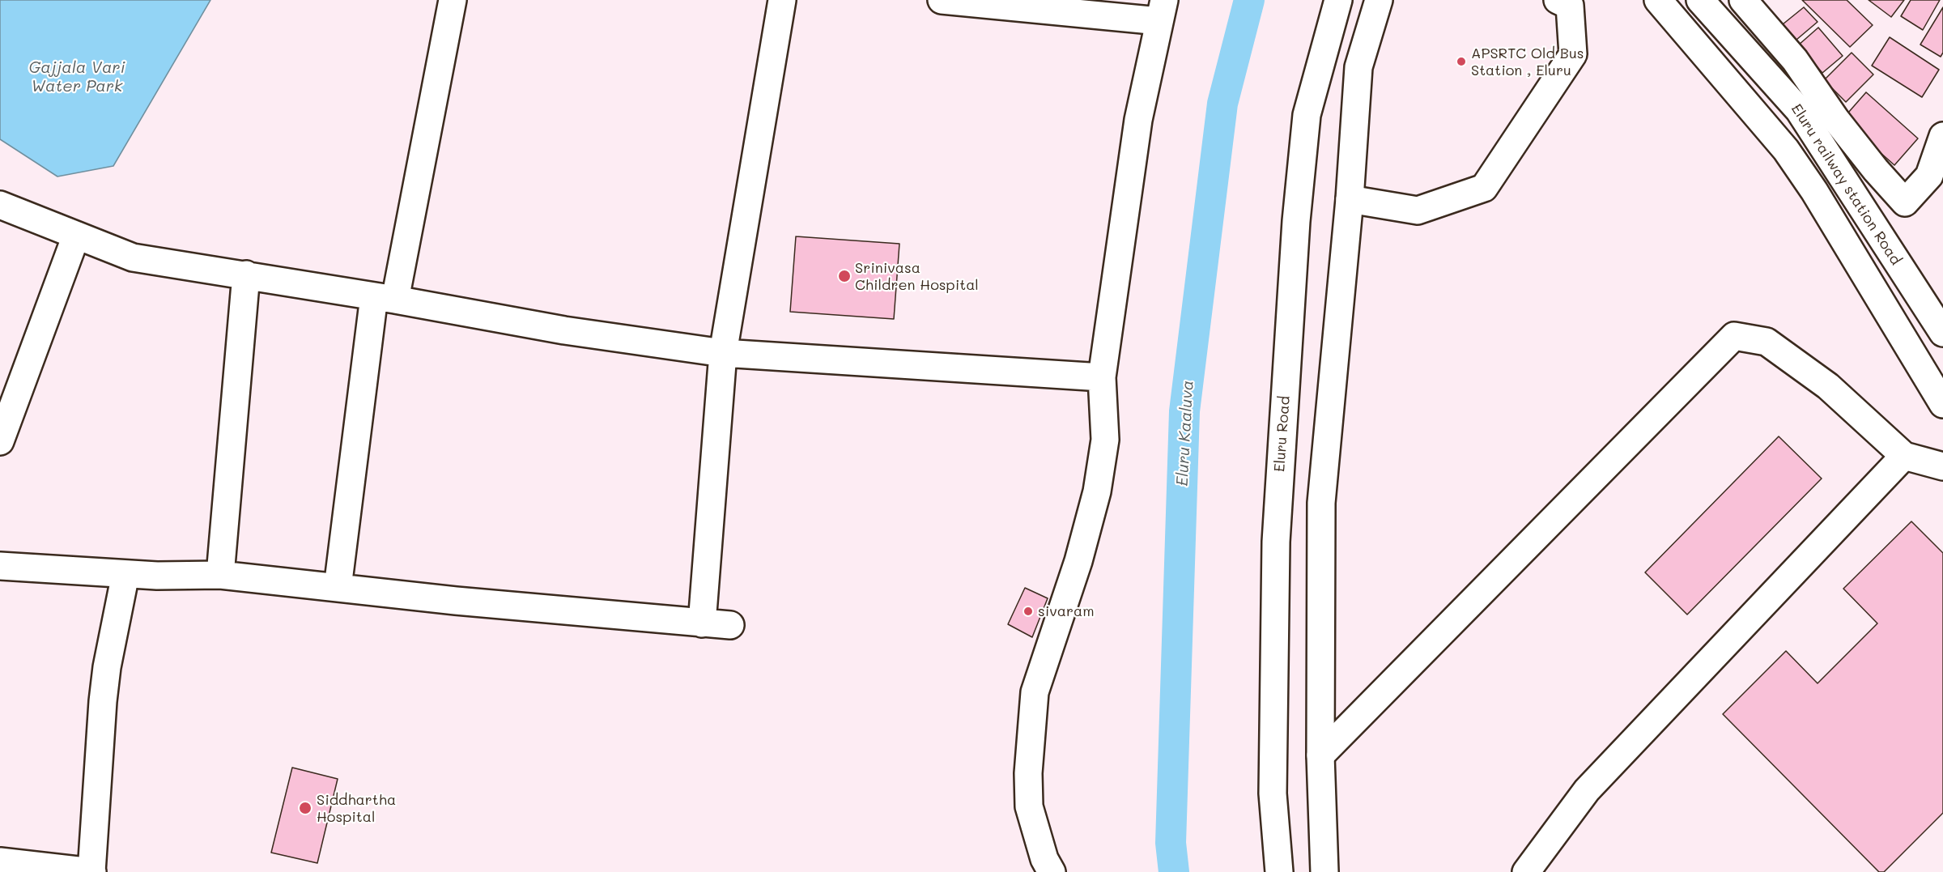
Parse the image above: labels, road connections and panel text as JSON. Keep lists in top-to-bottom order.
{
  "streets": {
    "street": ["Eluru railway station Road", "Eluru Road"]
  },
  "water": ["Gajjala Vari Water Park", "Eluru Kaaluva"],
  "places": [
    "APSRTC Old Bus Station , Eluru",
    "Srinivasa Children Hospital",
    "sivaram",
    "Siddhartha Hospital"
  ]
}
